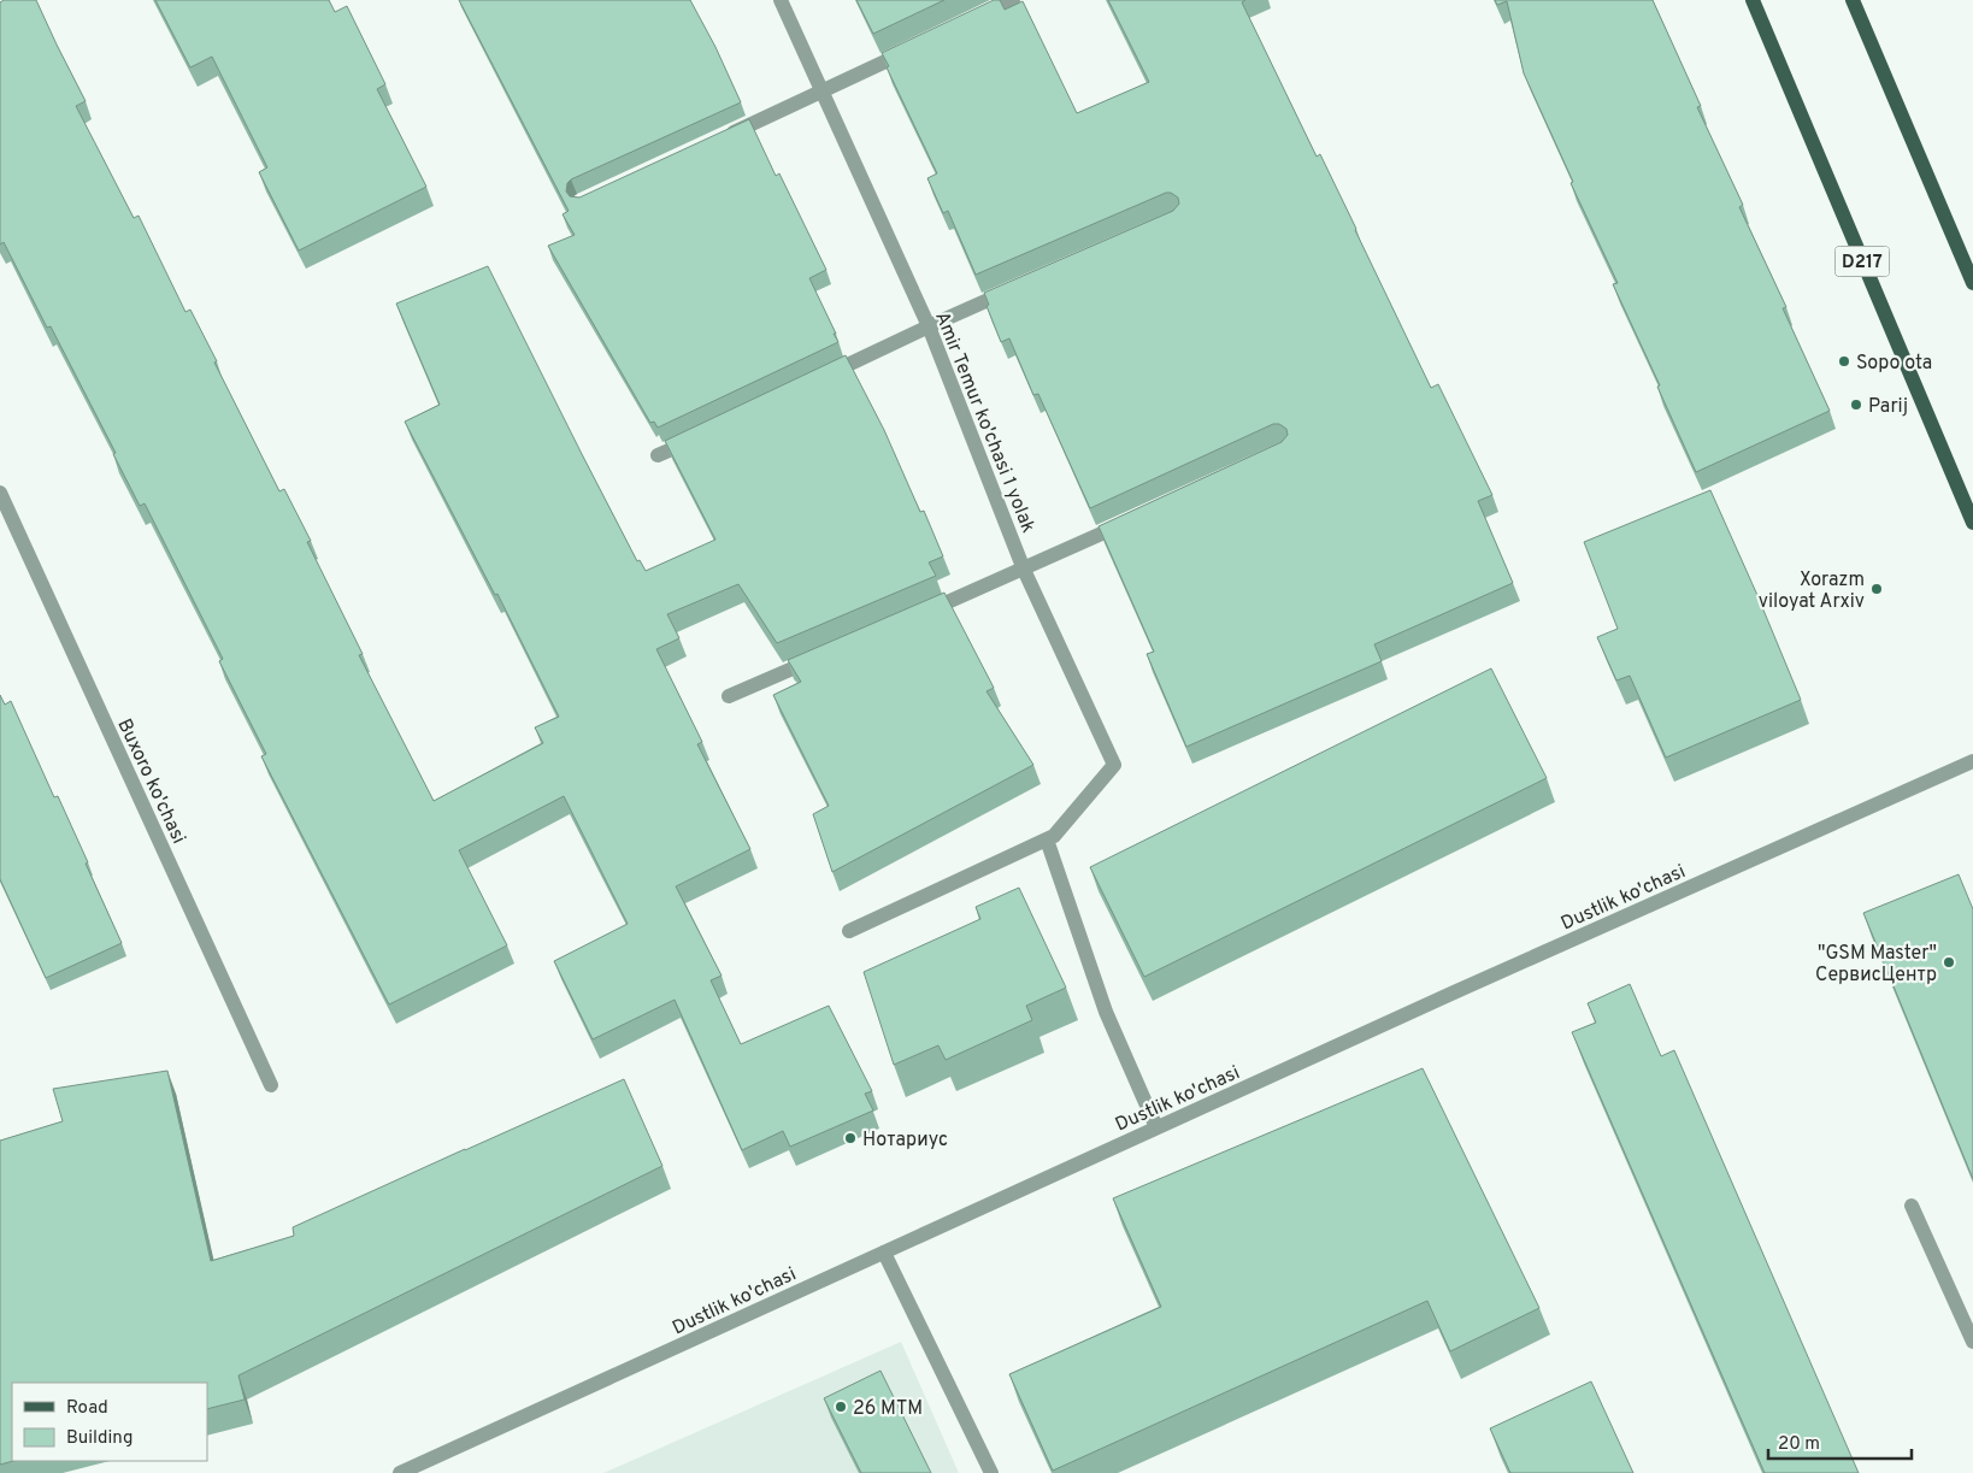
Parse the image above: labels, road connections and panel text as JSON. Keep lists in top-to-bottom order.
{
  "streets": {
    "main road": ["D217"],
    "street": ["Amir Temur ko'chasi 1 yolak", "Buxoro ko'chasi", "Dustlik ko'chasi"]
  },
  "places": [
    "Sopo ota",
    "Parij",
    "Xorazm viloyat Arxiv",
    "\"GSM Master\" СервисЦентр",
    "Нотариус",
    "26 MTM"
  ],
  "legend": ["Road", "Building"],
  "scale_bar": "20 m"
}
